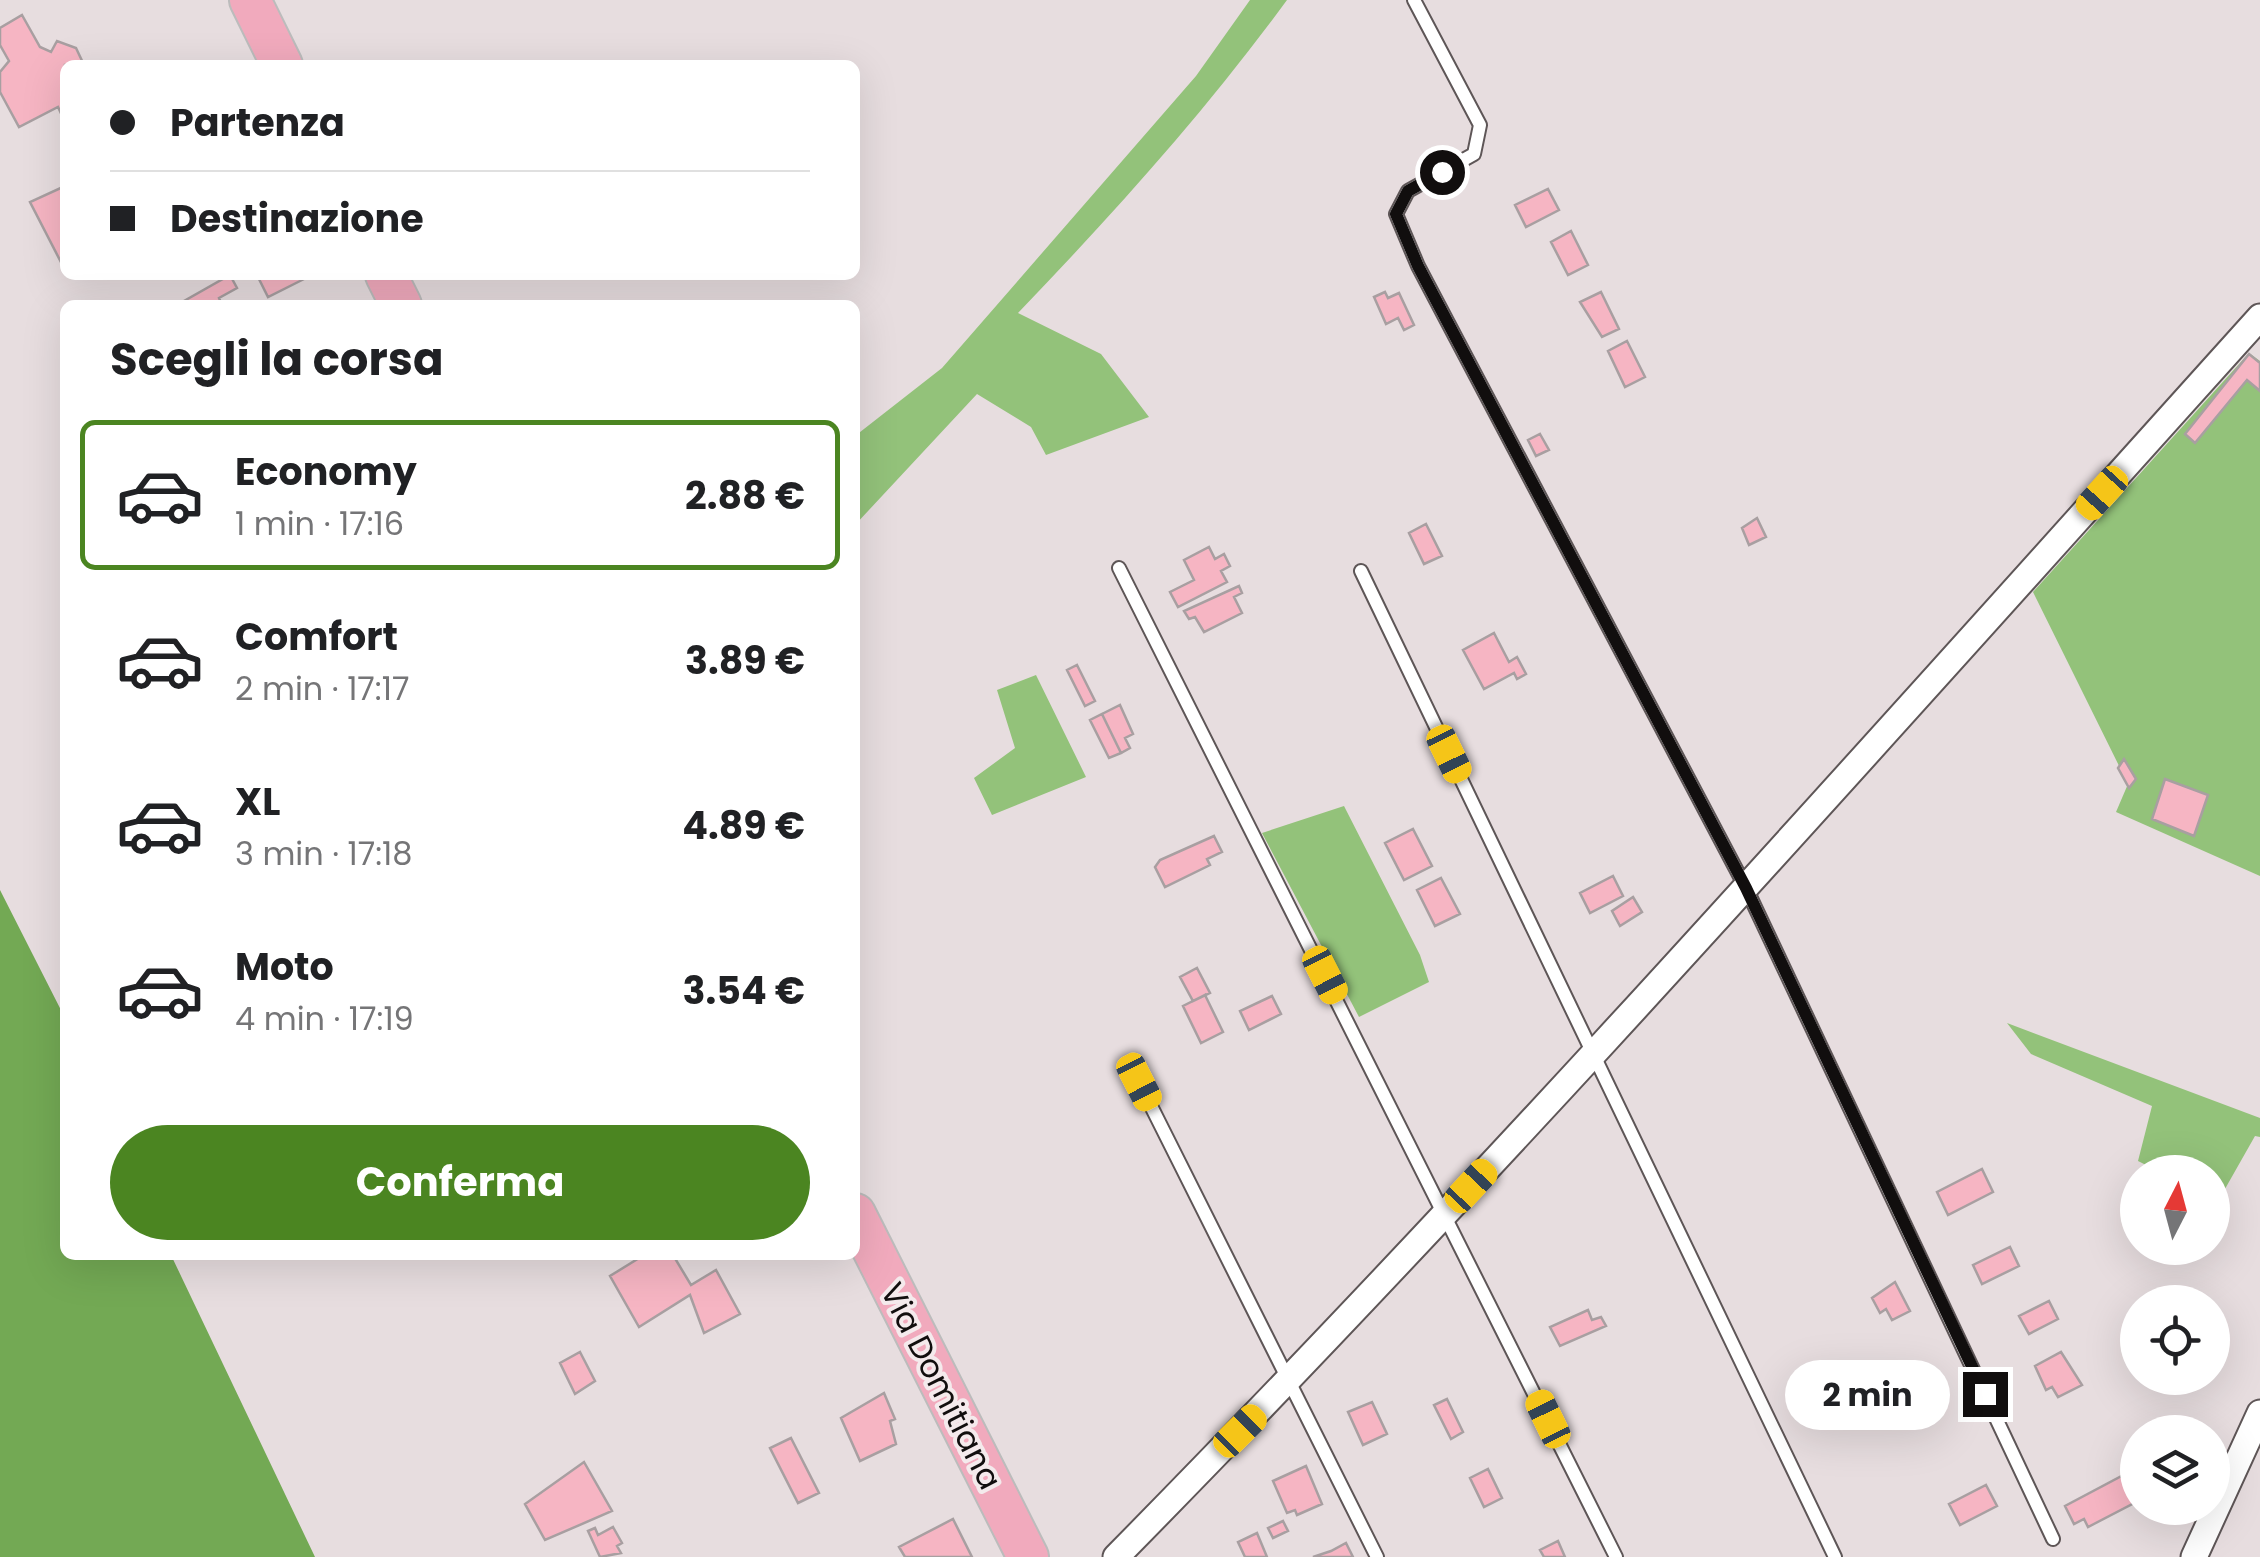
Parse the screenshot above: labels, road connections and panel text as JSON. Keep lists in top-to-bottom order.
{
  "streets": {
    "main road": ["Via Domitiana"]
  },
  "north": "top",
  "page": {
    "banner": ["Partenza", "Destinazione"],
    "heading": "Scegli la corsa",
    "list": [
      {
        "name": "Economy",
        "note": "1 min · 17:16",
        "value": "2.88 €"
      },
      {
        "name": "Comfort",
        "note": "2 min · 17:17",
        "value": "3.89 €"
      },
      {
        "name": "XL",
        "note": "3 min · 17:18",
        "value": "4.89 €"
      },
      {
        "name": "Moto",
        "note": "4 min · 17:19",
        "value": "3.54 €"
      }
    ],
    "buttons": "Conferma",
    "bubble": "2 min"
  }
}
